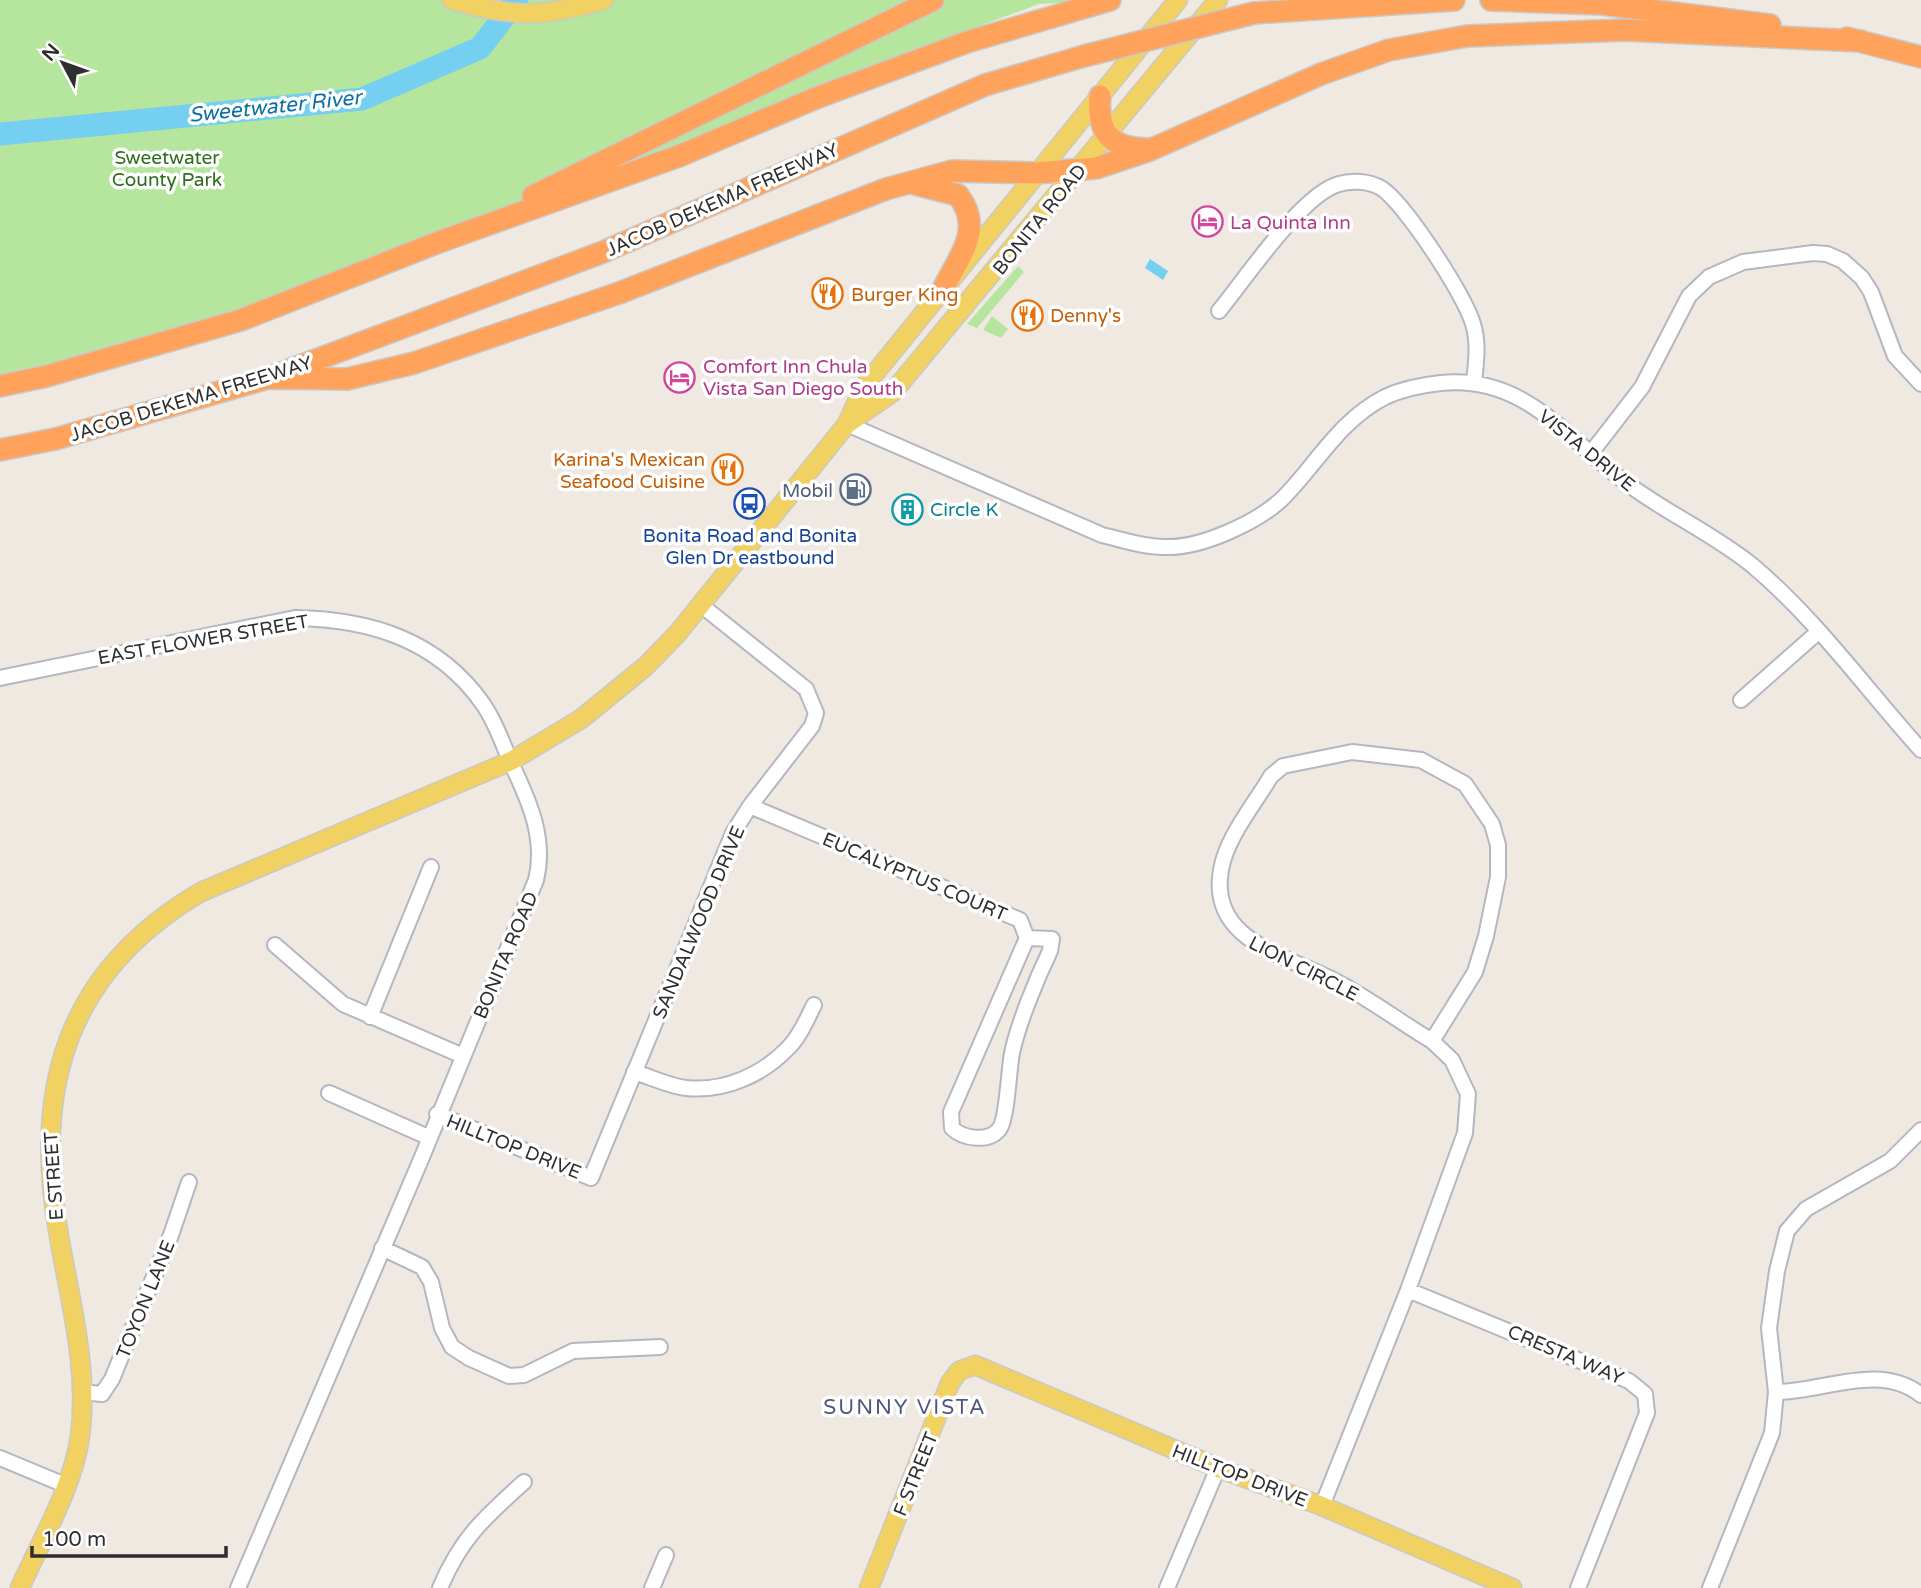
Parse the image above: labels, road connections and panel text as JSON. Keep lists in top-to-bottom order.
{
  "streets": {
    "highway": ["JACOB DEKEMA FREEWAY"],
    "main road": [
      "BONITA ROAD",
      "HILLTOP DRIVE",
      "E STREET",
      "F STREET"
    ],
    "street": [
      "VISTA DRIVE",
      "EAST FLOWER STREET",
      "EUCALYPTUS COURT",
      "SANDALWOOD DRIVE",
      "LION CIRCLE",
      "TOYON LANE",
      "CRESTA WAY"
    ]
  },
  "crossings": [
    ["BONITA ROAD", "VISTA DRIVE"],
    ["BONITA ROAD", "EAST FLOWER STREET"],
    ["BONITA ROAD", "SANDALWOOD DRIVE"],
    ["BONITA ROAD", "HILLTOP DRIVE"],
    ["BONITA ROAD", "E STREET"],
    ["EAST FLOWER STREET", "E STREET"],
    ["EUCALYPTUS COURT", "SANDALWOOD DRIVE"],
    ["SANDALWOOD DRIVE", "HILLTOP DRIVE"],
    ["LION CIRCLE", "HILLTOP DRIVE"],
    ["LION CIRCLE", "CRESTA WAY"],
    ["HILLTOP DRIVE", "F STREET"],
    ["E STREET", "TOYON LANE"]
  ],
  "districts": ["SUNNY VISTA"],
  "water": ["Sweetwater River"],
  "parks": ["Sweetwater County Park"],
  "places": {
    "hotel": ["La Quinta Inn", "Comfort Inn Chula Vista San Diego South"],
    "restaurant": ["Burger King", "Denny's", "Karina's Mexican Seafood Cuisine"],
    "fuel station": ["Mobil"],
    "bus stop": ["Bonita Road and Bonita Glen Dr eastbound"],
    "building": ["Circle K"]
  },
  "scale_bar": "100 m",
  "north": "top left"
}
